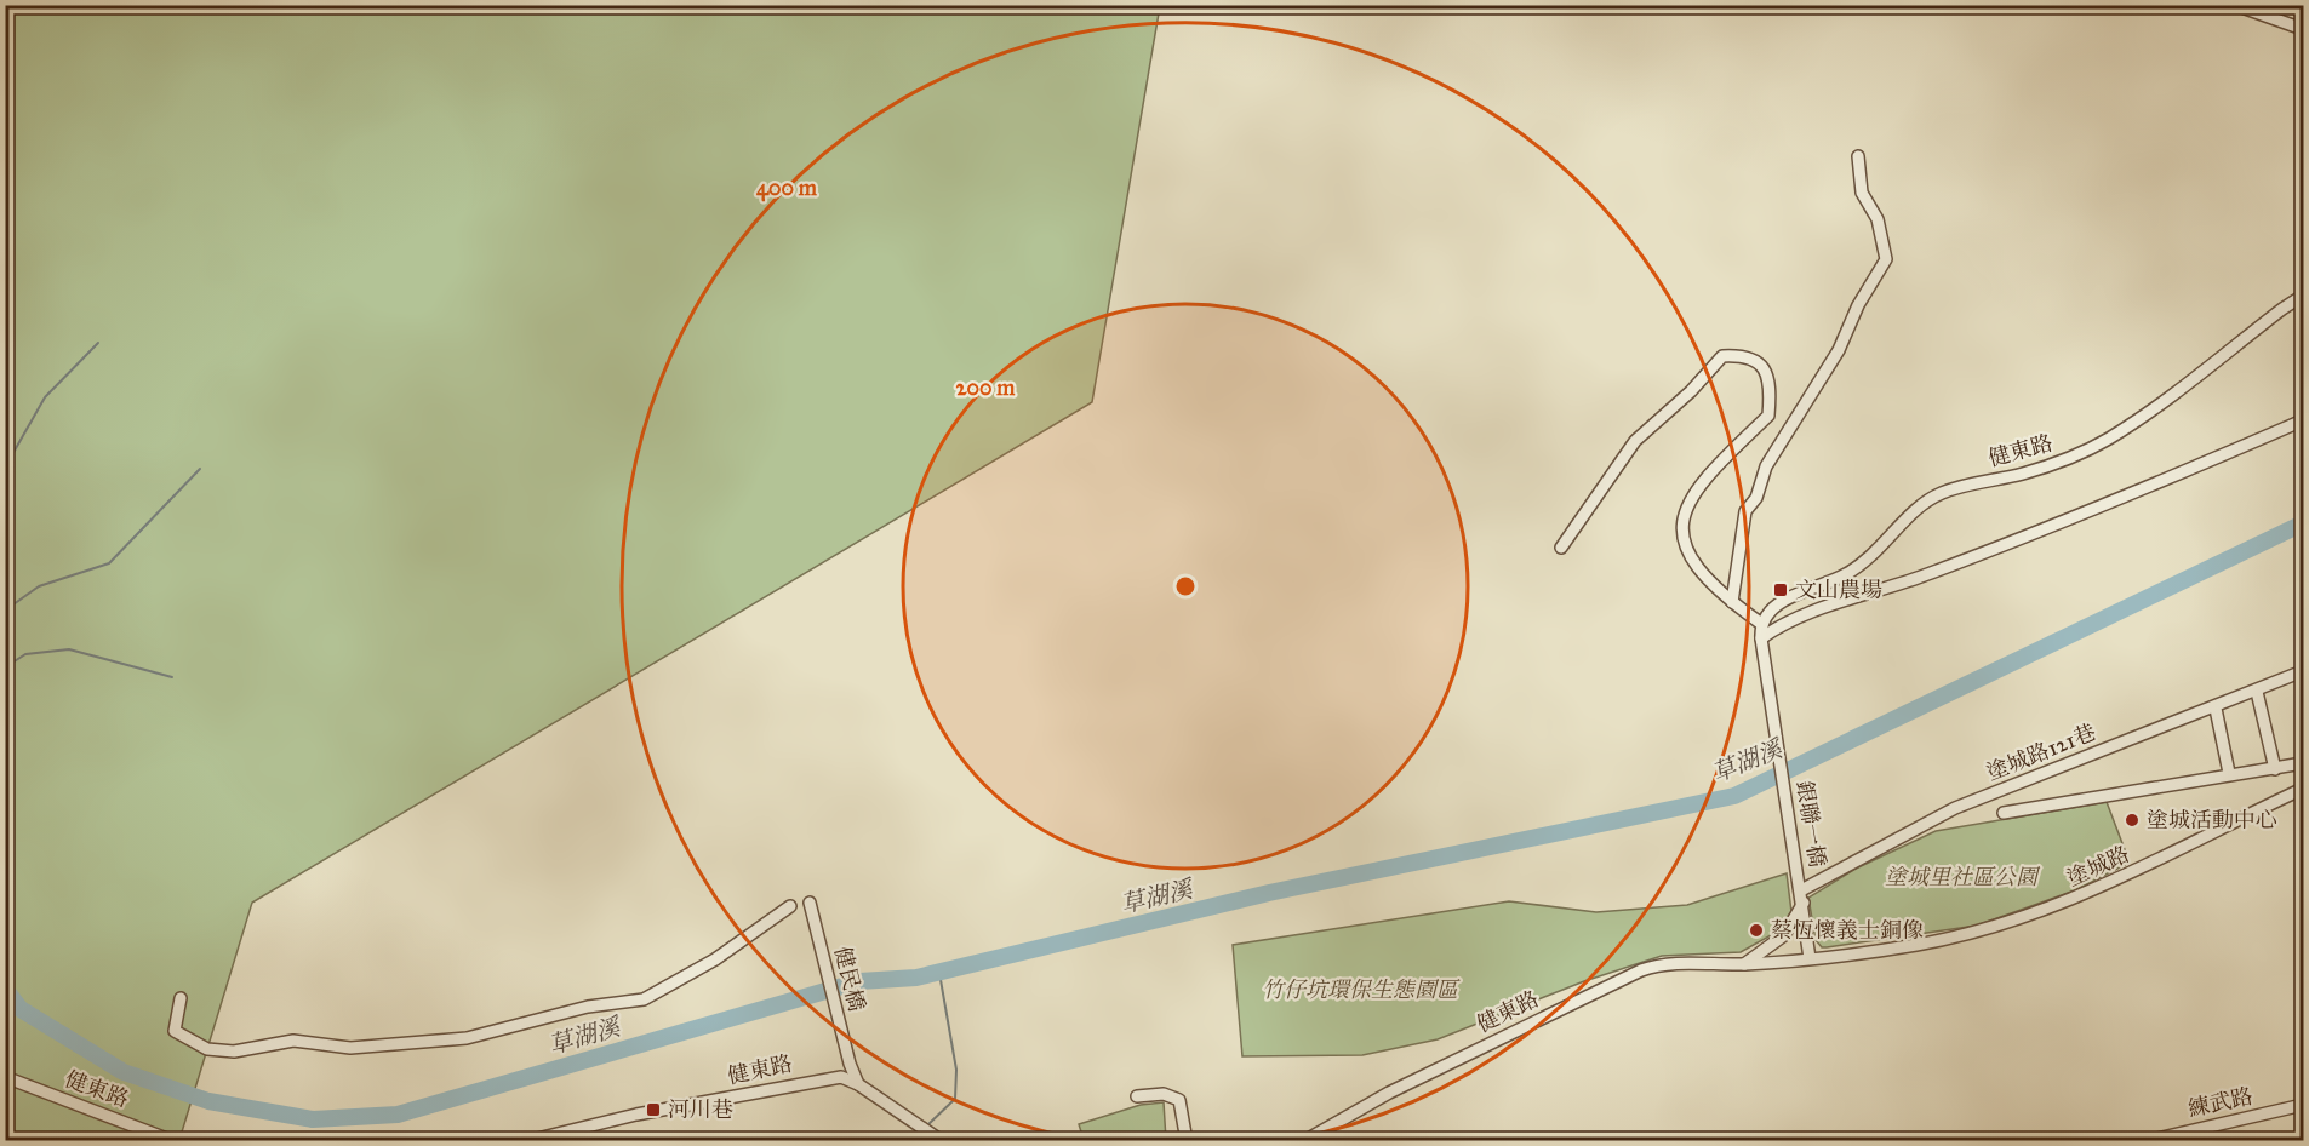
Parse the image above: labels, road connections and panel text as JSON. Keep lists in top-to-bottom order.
{
  "streets": {
    "street": [
      "健東路",
      "塗城路121巷",
      "銀聯一橋",
      "塗城路",
      "健民橋",
      "練武路"
    ]
  },
  "crossings": [
    ["健東路", "塗城路"],
    ["健東路", "健民橋"],
    ["塗城路121巷", "銀聯一橋"]
  ],
  "water": ["草湖溪"],
  "parks": ["塗城里社區公園", "竹仔坑環保生態園區"],
  "places": {
    "transit": ["文山農場", "河川巷"],
    "other": ["塗城活動中心", "蔡恆懷義士銅像"]
  },
  "rings": ["400 m", "200 m"]
}
